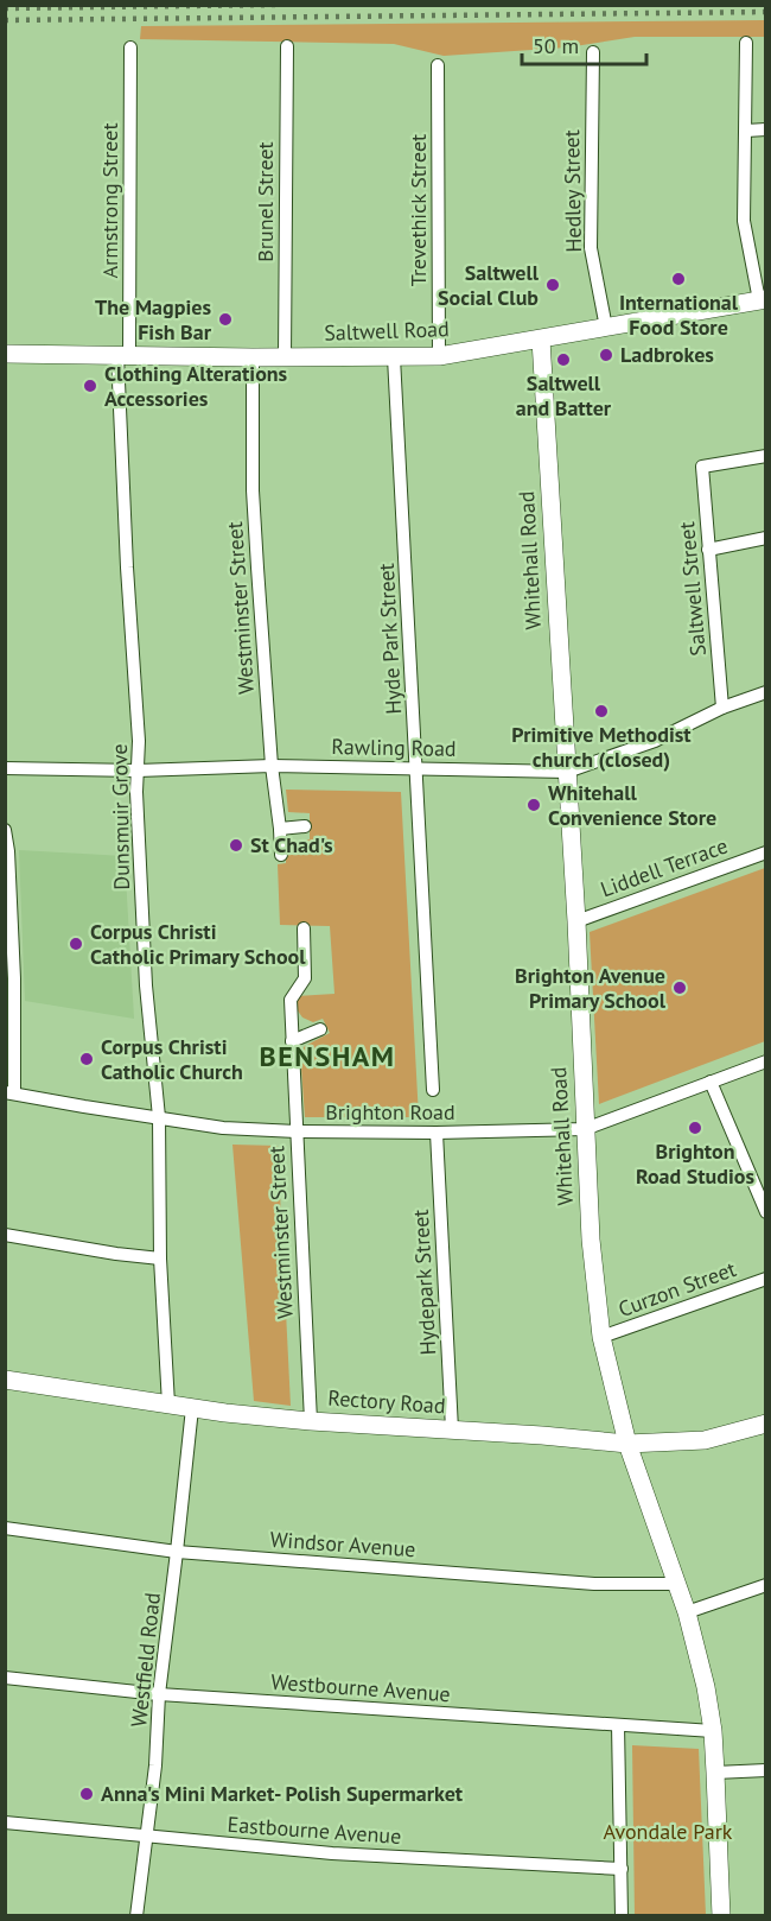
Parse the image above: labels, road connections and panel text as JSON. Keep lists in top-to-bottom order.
{
  "streets": {
    "street": [
      "Hedley Street",
      "Armstrong Street",
      "Brunel Street",
      "Trevethick Street",
      "Saltwell Road",
      "Whitehall Road",
      "Saltwell Street",
      "Westminster Street",
      "Hyde Park Street",
      "Rawling Road",
      "Dunsmuir Grove",
      "Liddell Terrace",
      "Brighton Road",
      "Hydepark Street",
      "Curzon Street",
      "Rectory Road",
      "Windsor Avenue",
      "Westfield Road",
      "Westbourne Avenue",
      "Eastbourne Avenue"
    ]
  },
  "crossings": [
    ["Hedley Street", "Saltwell Road"],
    ["Armstrong Street", "Saltwell Road"],
    ["Armstrong Street", "Dunsmuir Grove"],
    ["Brunel Street", "Saltwell Road"],
    ["Trevethick Street", "Saltwell Road"],
    ["Saltwell Road", "Whitehall Road"],
    ["Saltwell Road", "Westminster Street"],
    ["Saltwell Road", "Hyde Park Street"],
    ["Saltwell Road", "Dunsmuir Grove"],
    ["Whitehall Road", "Rawling Road"],
    ["Whitehall Road", "Liddell Terrace"],
    ["Whitehall Road", "Brighton Road"],
    ["Whitehall Road", "Curzon Street"],
    ["Whitehall Road", "Rectory Road"],
    ["Whitehall Road", "Windsor Avenue"],
    ["Whitehall Road", "Westbourne Avenue"],
    ["Saltwell Street", "Rawling Road"],
    ["Westminster Street", "Rawling Road"],
    ["Westminster Street", "Brighton Road"],
    ["Westminster Street", "Rectory Road"],
    ["Hyde Park Street", "Rawling Road"],
    ["Rawling Road", "Dunsmuir Grove"],
    ["Dunsmuir Grove", "Brighton Road"],
    ["Dunsmuir Grove", "Rectory Road"],
    ["Brighton Road", "Hydepark Street"],
    ["Hydepark Street", "Rectory Road"],
    ["Rectory Road", "Westfield Road"],
    ["Windsor Avenue", "Westfield Road"],
    ["Westfield Road", "Westbourne Avenue"],
    ["Westfield Road", "Eastbourne Avenue"]
  ],
  "districts": ["BENSHAM"],
  "parks": ["Avondale Park"],
  "places": [
    "International Food Store",
    "Saltwell Social Club",
    "The Magpies Fish Bar",
    "Ladbrokes",
    "Saltwell and Batter",
    "Clothing Alterations Accessories",
    "Primitive Methodist church (closed)",
    "Whitehall Convenience Store",
    "St Chad's",
    "Corpus Christi Catholic Primary School",
    "Brighton Avenue Primary School",
    "Corpus Christi Catholic Church",
    "Brighton Road Studios",
    "Anna's Mini Market- Polish Supermarket"
  ],
  "scale_bar": "50 m"
}
